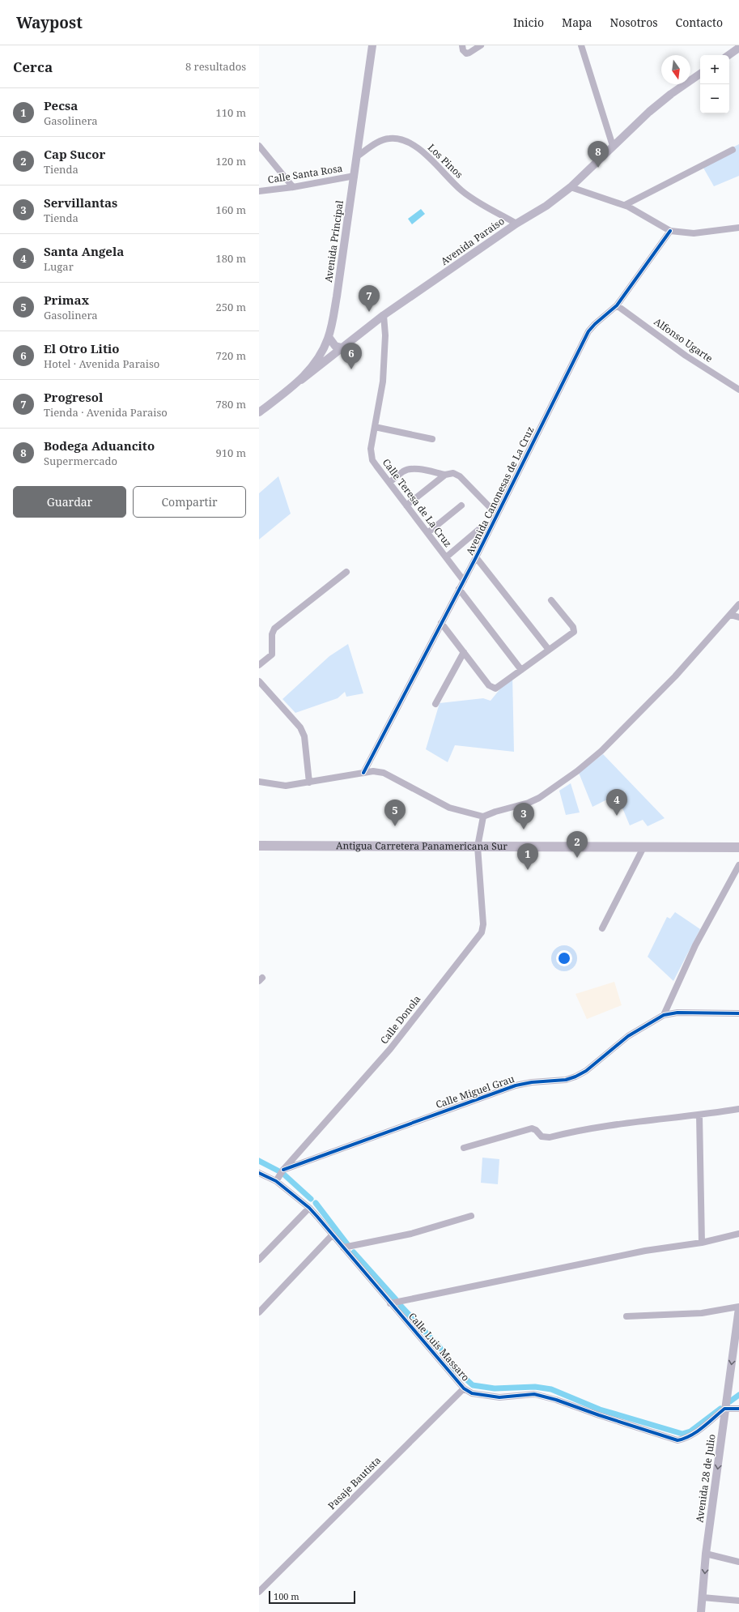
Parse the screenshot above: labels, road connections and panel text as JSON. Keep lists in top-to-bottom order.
{
  "streets": {
    "highway": ["Antigua Carretera Panamericana Sur"],
    "main road": ["Avenida Principal", "Avenida Paraiso", "Avenida 28 de Julio"],
    "street": [
      "Los Pinos",
      "Calle Santa Rosa",
      "Alfonso Ugarte",
      "Avenida Canonesas de La Cruz",
      "Calle Teresa de La Cruz",
      "Calle Donola",
      "Calle Miguel Grau",
      "Calle Luis Massaro",
      "Pasaje Bautista"
    ]
  },
  "crossings": [
    ["Los Pinos", "Avenida Principal"],
    ["Los Pinos", "Avenida Paraiso"],
    ["Calle Santa Rosa", "Avenida Principal"],
    ["Avenida Principal", "Avenida Paraiso"],
    ["Avenida Paraiso", "Calle Teresa de La Cruz"],
    ["Alfonso Ugarte", "Avenida Canonesas de La Cruz"],
    ["Avenida Canonesas de La Cruz", "Calle Teresa de La Cruz"],
    ["Antigua Carretera Panamericana Sur", "Calle Donola"],
    ["Calle Donola", "Calle Miguel Grau"],
    ["Calle Donola", "Calle Luis Massaro"],
    ["Calle Luis Massaro", "Avenida 28 de Julio"],
    ["Calle Luis Massaro", "Pasaje Bautista"]
  ],
  "one_way": ["Avenida 28 de Julio"],
  "scale_bar": "100 m",
  "north": "bottom",
  "page": {
    "header": "Waypost",
    "nav": [
      "Inicio",
      "Mapa",
      "Nosotros",
      "Contacto"
    ],
    "heading": ["Cerca", "8 resultados"],
    "map_buttons": ["+", "−"],
    "list": [
      {
        "mark": "1",
        "name": "Pecsa",
        "note": "Gasolinera",
        "value": "110 m"
      },
      {
        "mark": "2",
        "name": "Cap Sucor",
        "note": "Tienda",
        "value": "120 m"
      },
      {
        "mark": "3",
        "name": "Servillantas",
        "note": "Tienda",
        "value": "160 m"
      },
      {
        "mark": "4",
        "name": "Santa Angela",
        "note": "Lugar",
        "value": "180 m"
      },
      {
        "mark": "5",
        "name": "Primax",
        "note": "Gasolinera",
        "value": "250 m"
      },
      {
        "mark": "6",
        "name": "El Otro Litio",
        "note": "Hotel · Avenida Paraiso",
        "value": "720 m"
      },
      {
        "mark": "7",
        "name": "Progresol",
        "note": "Tienda · Avenida Paraiso",
        "value": "780 m"
      },
      {
        "mark": "8",
        "name": "Bodega Aduancito",
        "note": "Supermercado",
        "value": "910 m"
      }
    ],
    "pins": [
      "8",
      "7",
      "6",
      "4",
      "5",
      "3",
      "2",
      "1"
    ],
    "buttons": ["Guardar", "Compartir"],
    "scale": "100 m"
  }
}
